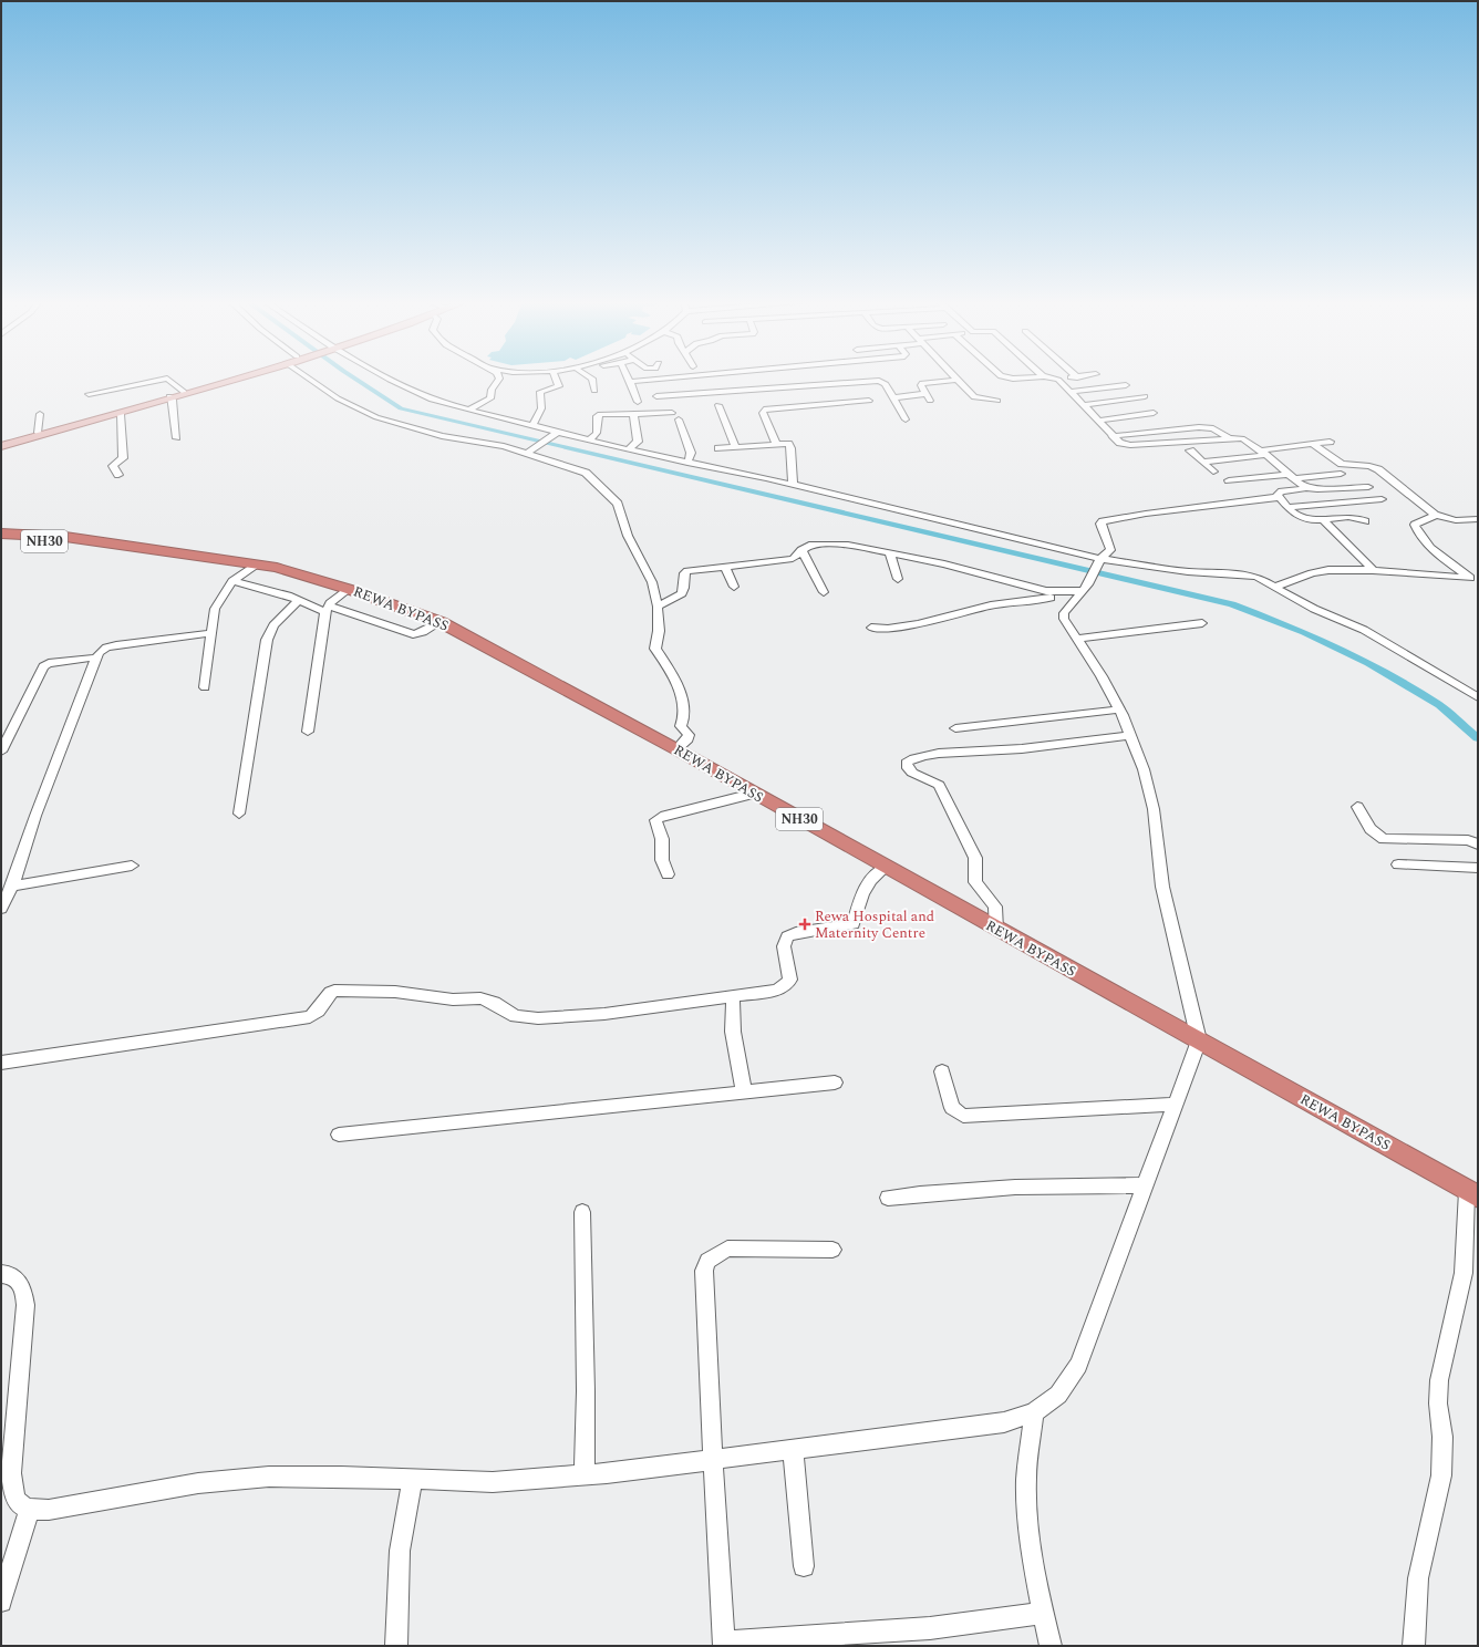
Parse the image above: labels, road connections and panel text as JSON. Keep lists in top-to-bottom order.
{
  "streets": {
    "highway": ["NH30", "REWA BYPASS"]
  },
  "places": {
    "health": ["Rewa Hospital and Maternity Centre"]
  }
}
